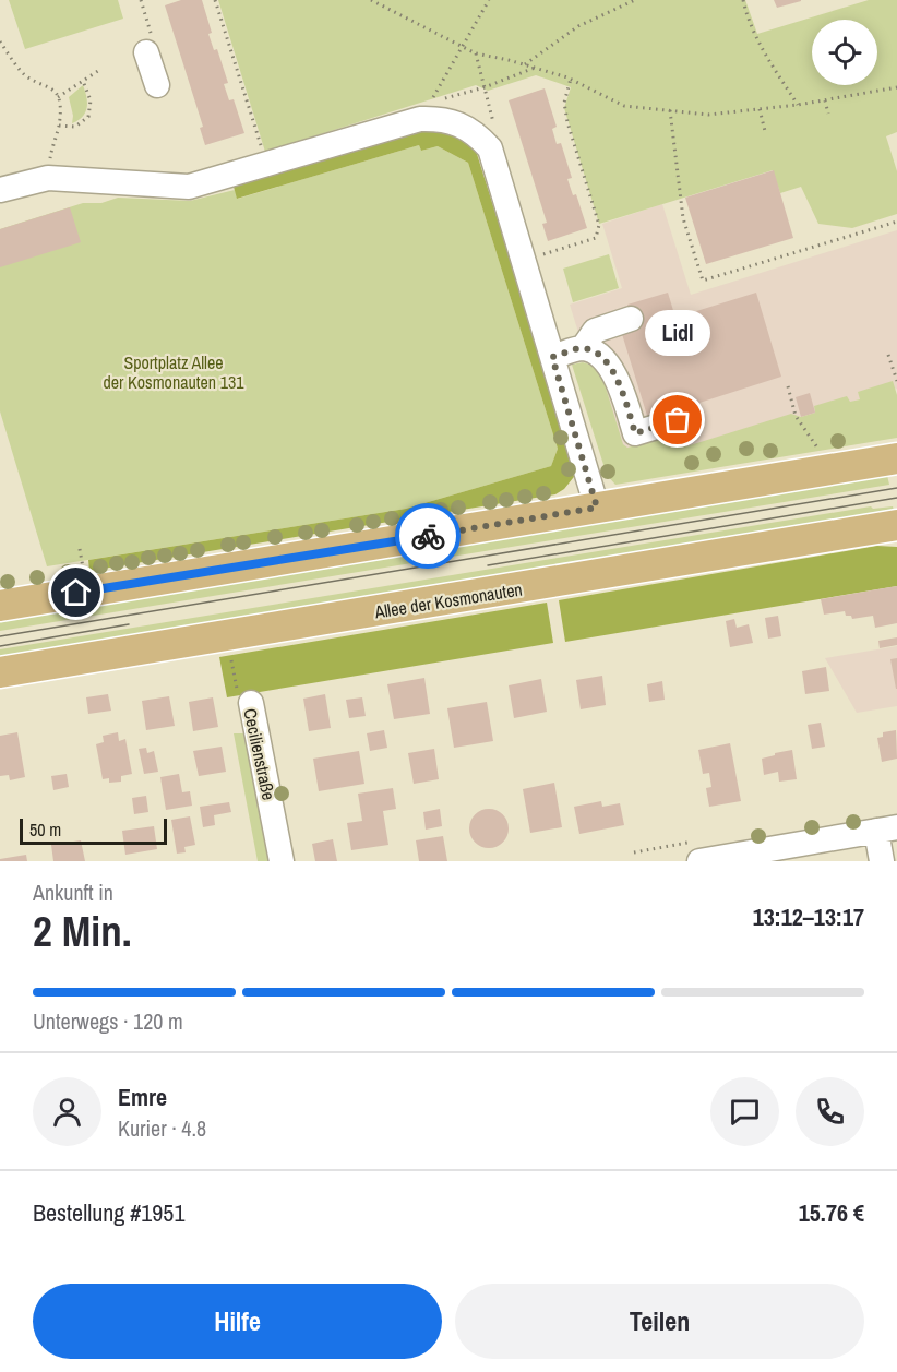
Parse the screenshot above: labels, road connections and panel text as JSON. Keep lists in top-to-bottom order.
{
  "streets": {
    "main road": ["Allee der Kosmonauten"],
    "street": ["Cecilienstraße"]
  },
  "parks": ["Sportplatz Allee der Kosmonauten 131"],
  "places": ["Lidl"],
  "scale_bar": "50 m",
  "page": {
    "bubble": "Lidl",
    "scale": "50 m",
    "heading": ["2 Min.", "Ankunft in", "13:12–13:17"],
    "panel": [
      "Emre",
      "Kurier · 4.8",
      "Bestellung #1951",
      "15.76 €"
    ],
    "bar": "Unterwegs · 120 m",
    "buttons": ["Hilfe", "Teilen"]
  }
}
